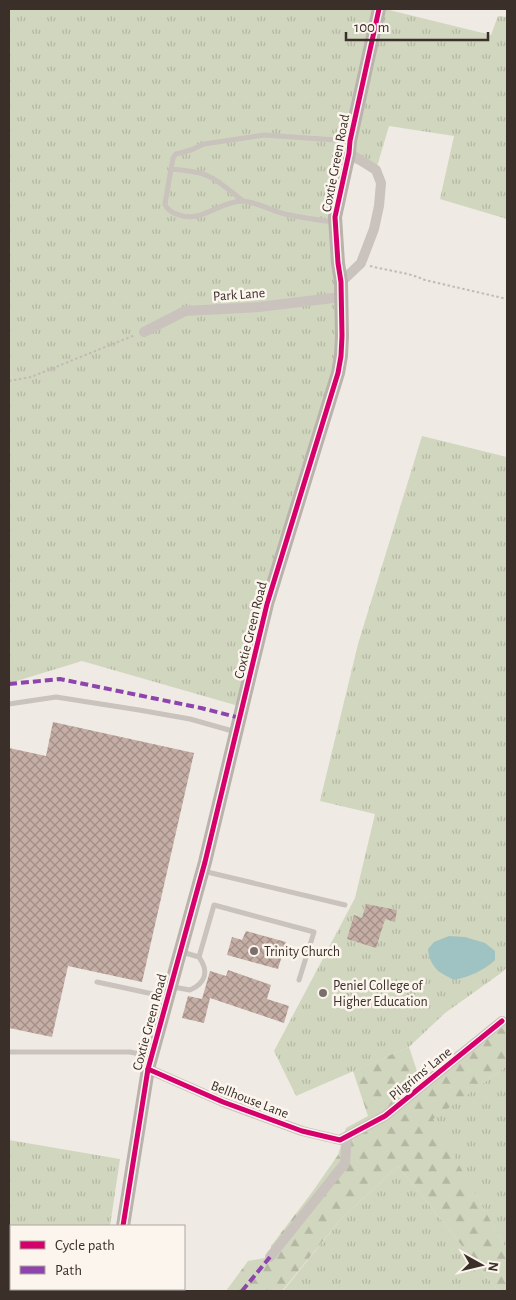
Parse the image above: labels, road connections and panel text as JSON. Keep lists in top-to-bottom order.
{
  "streets": {
    "street": [
      "Coxtie Green Road",
      "Park Lane",
      "Pilgrims' Lane",
      "Bellhouse Lane"
    ]
  },
  "crossings": [
    ["Coxtie Green Road", "Park Lane"],
    ["Coxtie Green Road", "Bellhouse Lane"],
    ["Pilgrims' Lane", "Bellhouse Lane"]
  ],
  "places": ["Trinity Church", "Peniel College of Higher Education"],
  "legend": ["Cycle path", "Path"],
  "scale_bar": "100 m",
  "north": "right"
}
